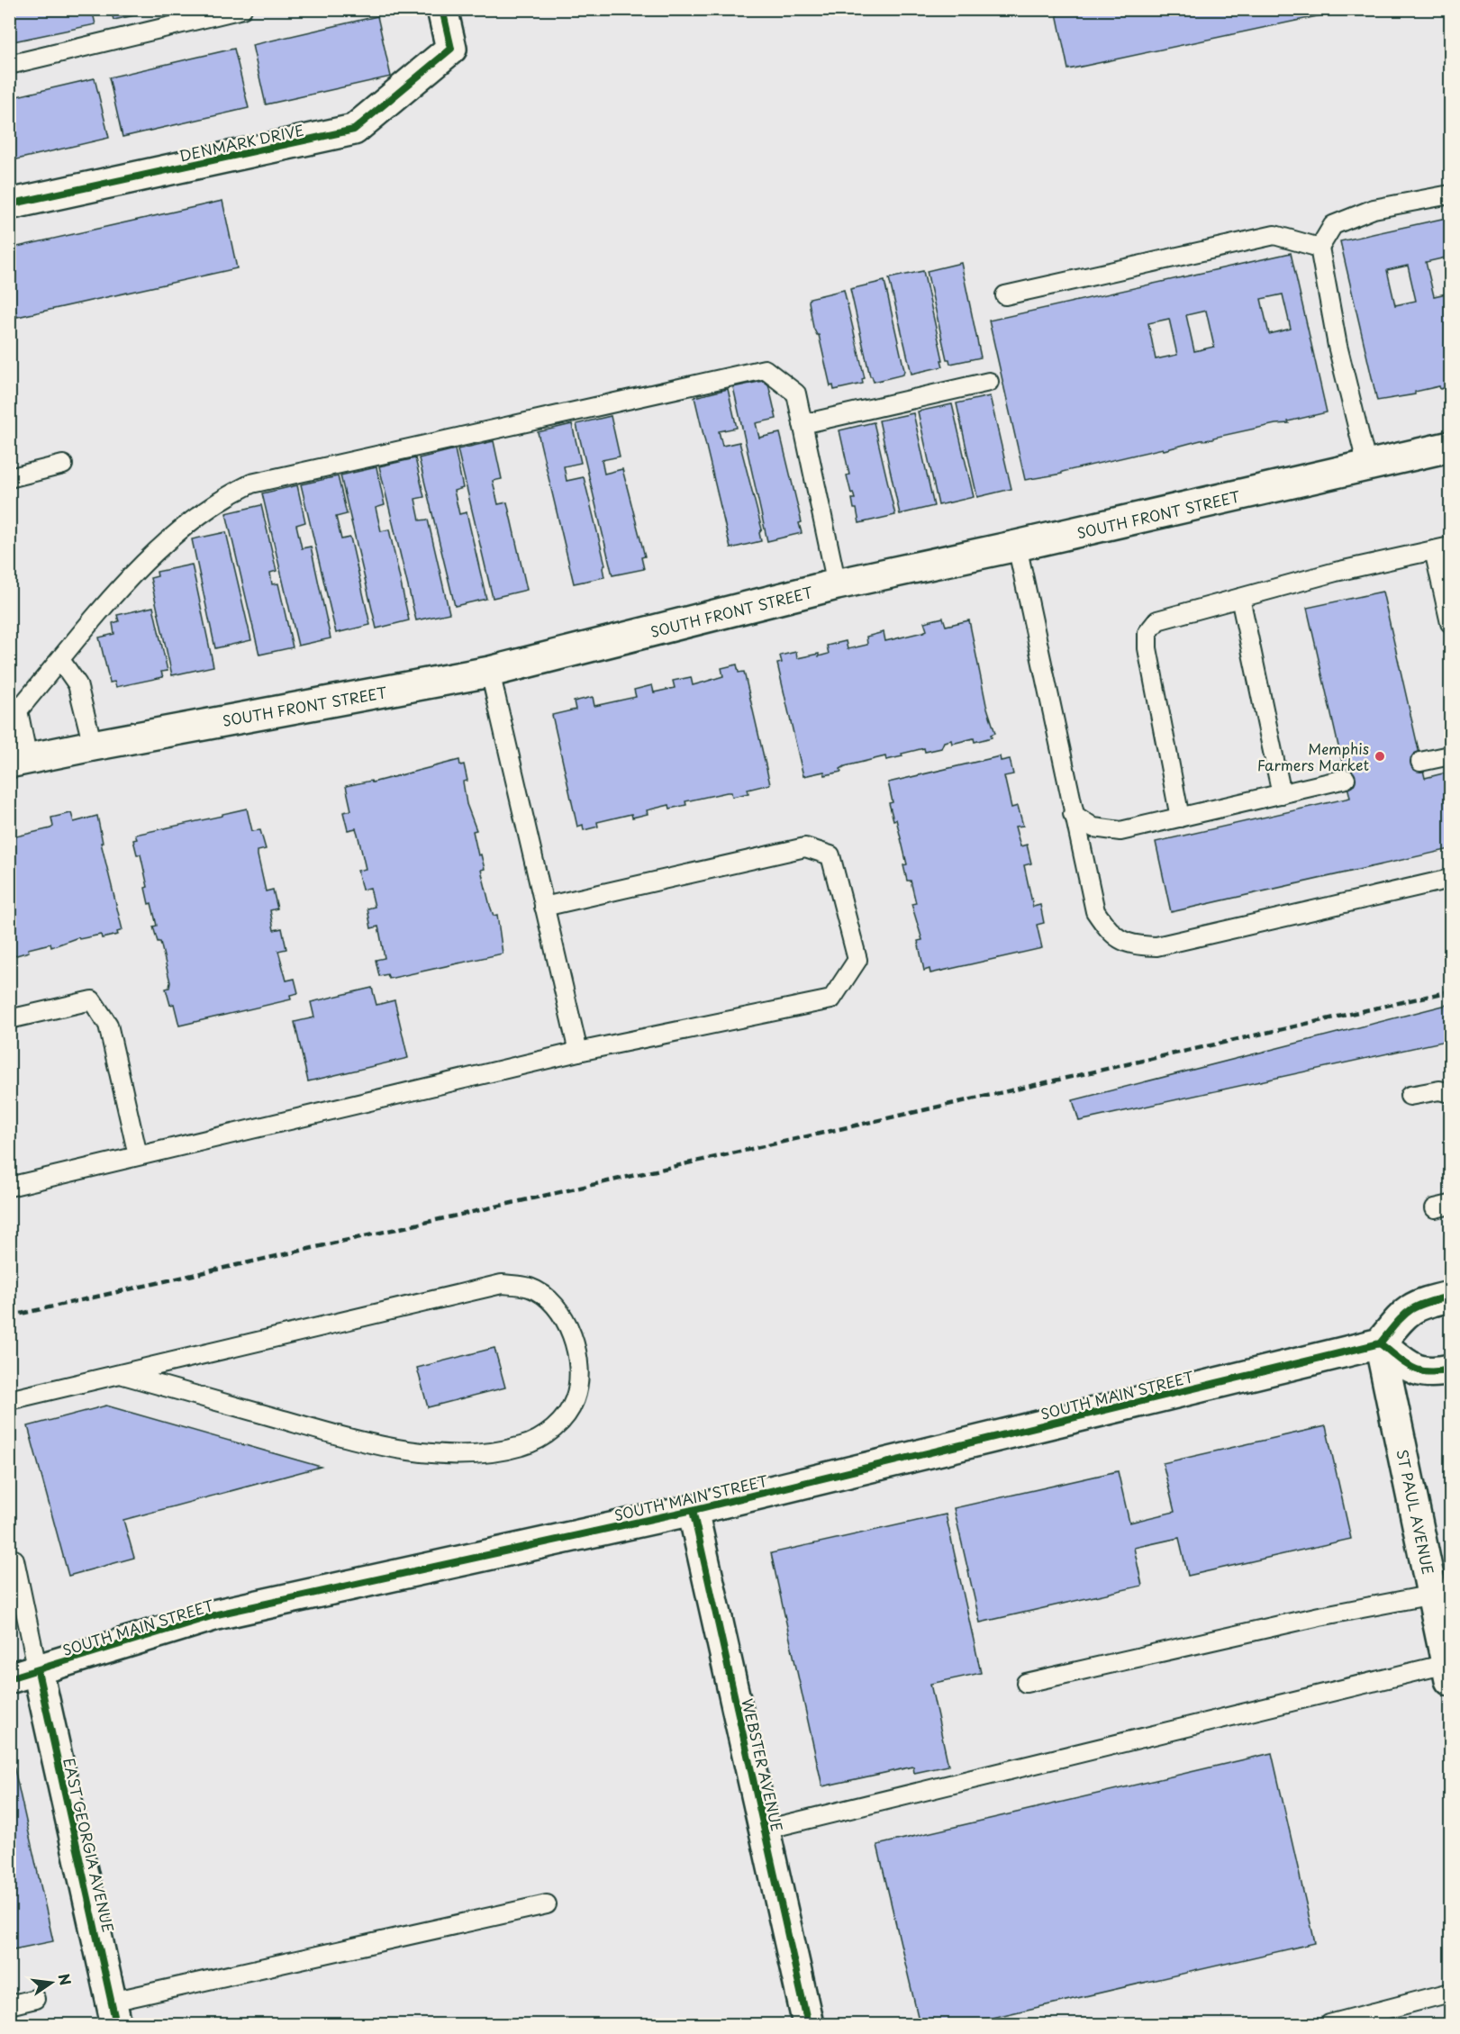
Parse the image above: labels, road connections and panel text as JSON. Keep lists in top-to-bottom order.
{
  "streets": {
    "main road": [
      "DENMARK DRIVE",
      "SOUTH FRONT STREET",
      "SOUTH MAIN STREET",
      "ST PAUL AVENUE",
      "WEBSTER AVENUE",
      "EAST GEORGIA AVENUE"
    ]
  },
  "crossings": [
    ["SOUTH MAIN STREET", "ST PAUL AVENUE"],
    ["SOUTH MAIN STREET", "WEBSTER AVENUE"],
    ["SOUTH MAIN STREET", "EAST GEORGIA AVENUE"]
  ],
  "places": ["Memphis Farmers Market"],
  "north": "right"
}
